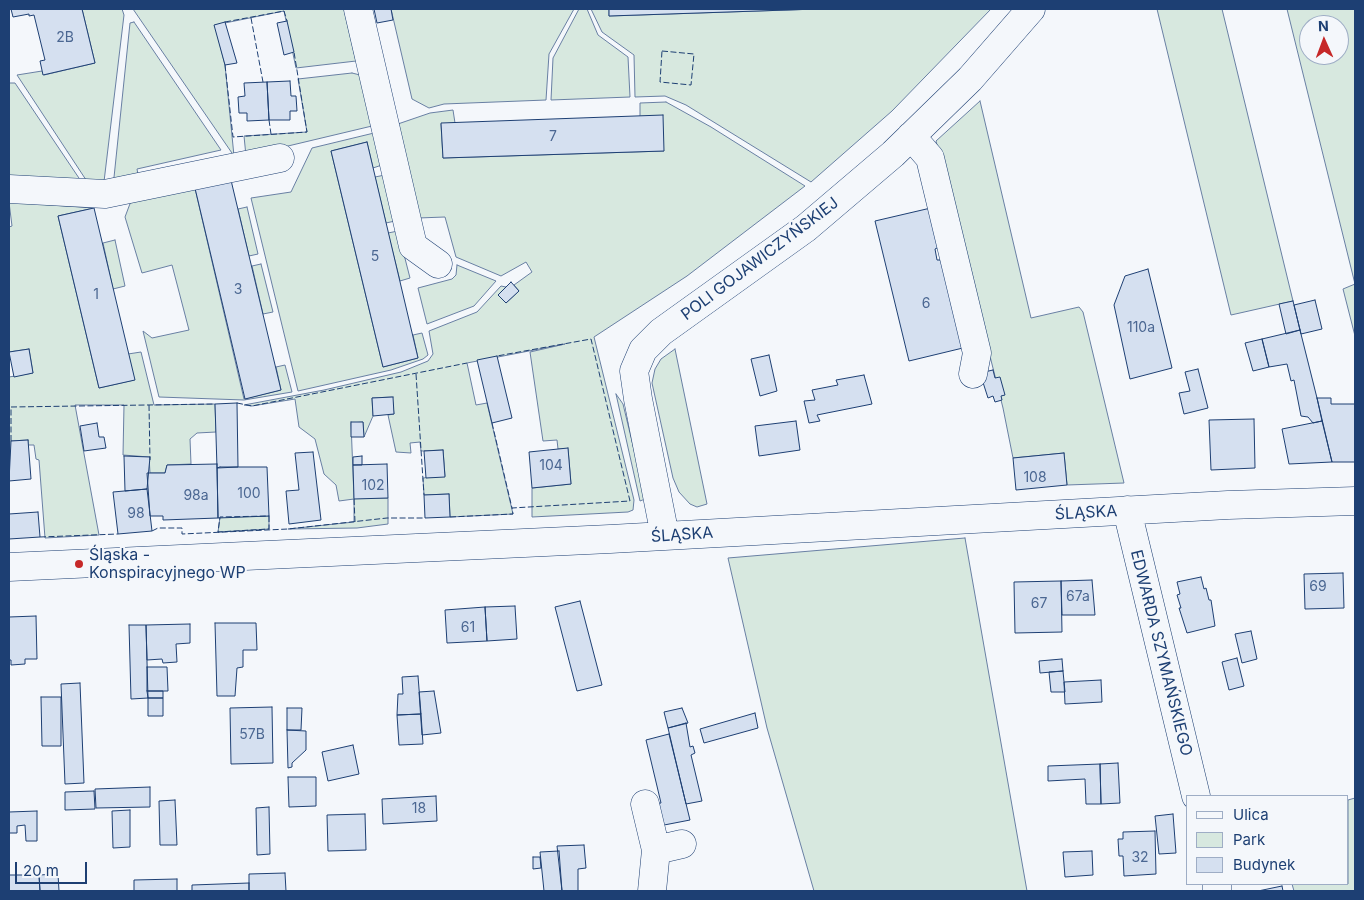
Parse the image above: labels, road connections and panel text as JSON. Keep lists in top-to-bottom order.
{
  "streets": {
    "street": ["POLI GOJAWICZYŃSKIEJ", "ŚLĄSKA", "EDWARDA SZYMAŃSKIEGO"]
  },
  "crossings": [
    ["POLI GOJAWICZYŃSKIEJ", "ŚLĄSKA"],
    ["ŚLĄSKA", "EDWARDA SZYMAŃSKIEGO"]
  ],
  "places": ["Śląska - Konspiracyjnego WP"],
  "house_numbers": [
    "2B",
    "7",
    "5",
    "3",
    "1",
    "6",
    "110a",
    "104",
    "108",
    "102",
    "100",
    "98a",
    "98",
    "69",
    "67a",
    "67",
    "61",
    "57B",
    "18",
    "32"
  ],
  "legend": ["Ulica", "Park", "Budynek"],
  "scale_bar": "20 m",
  "north": "top"
}
